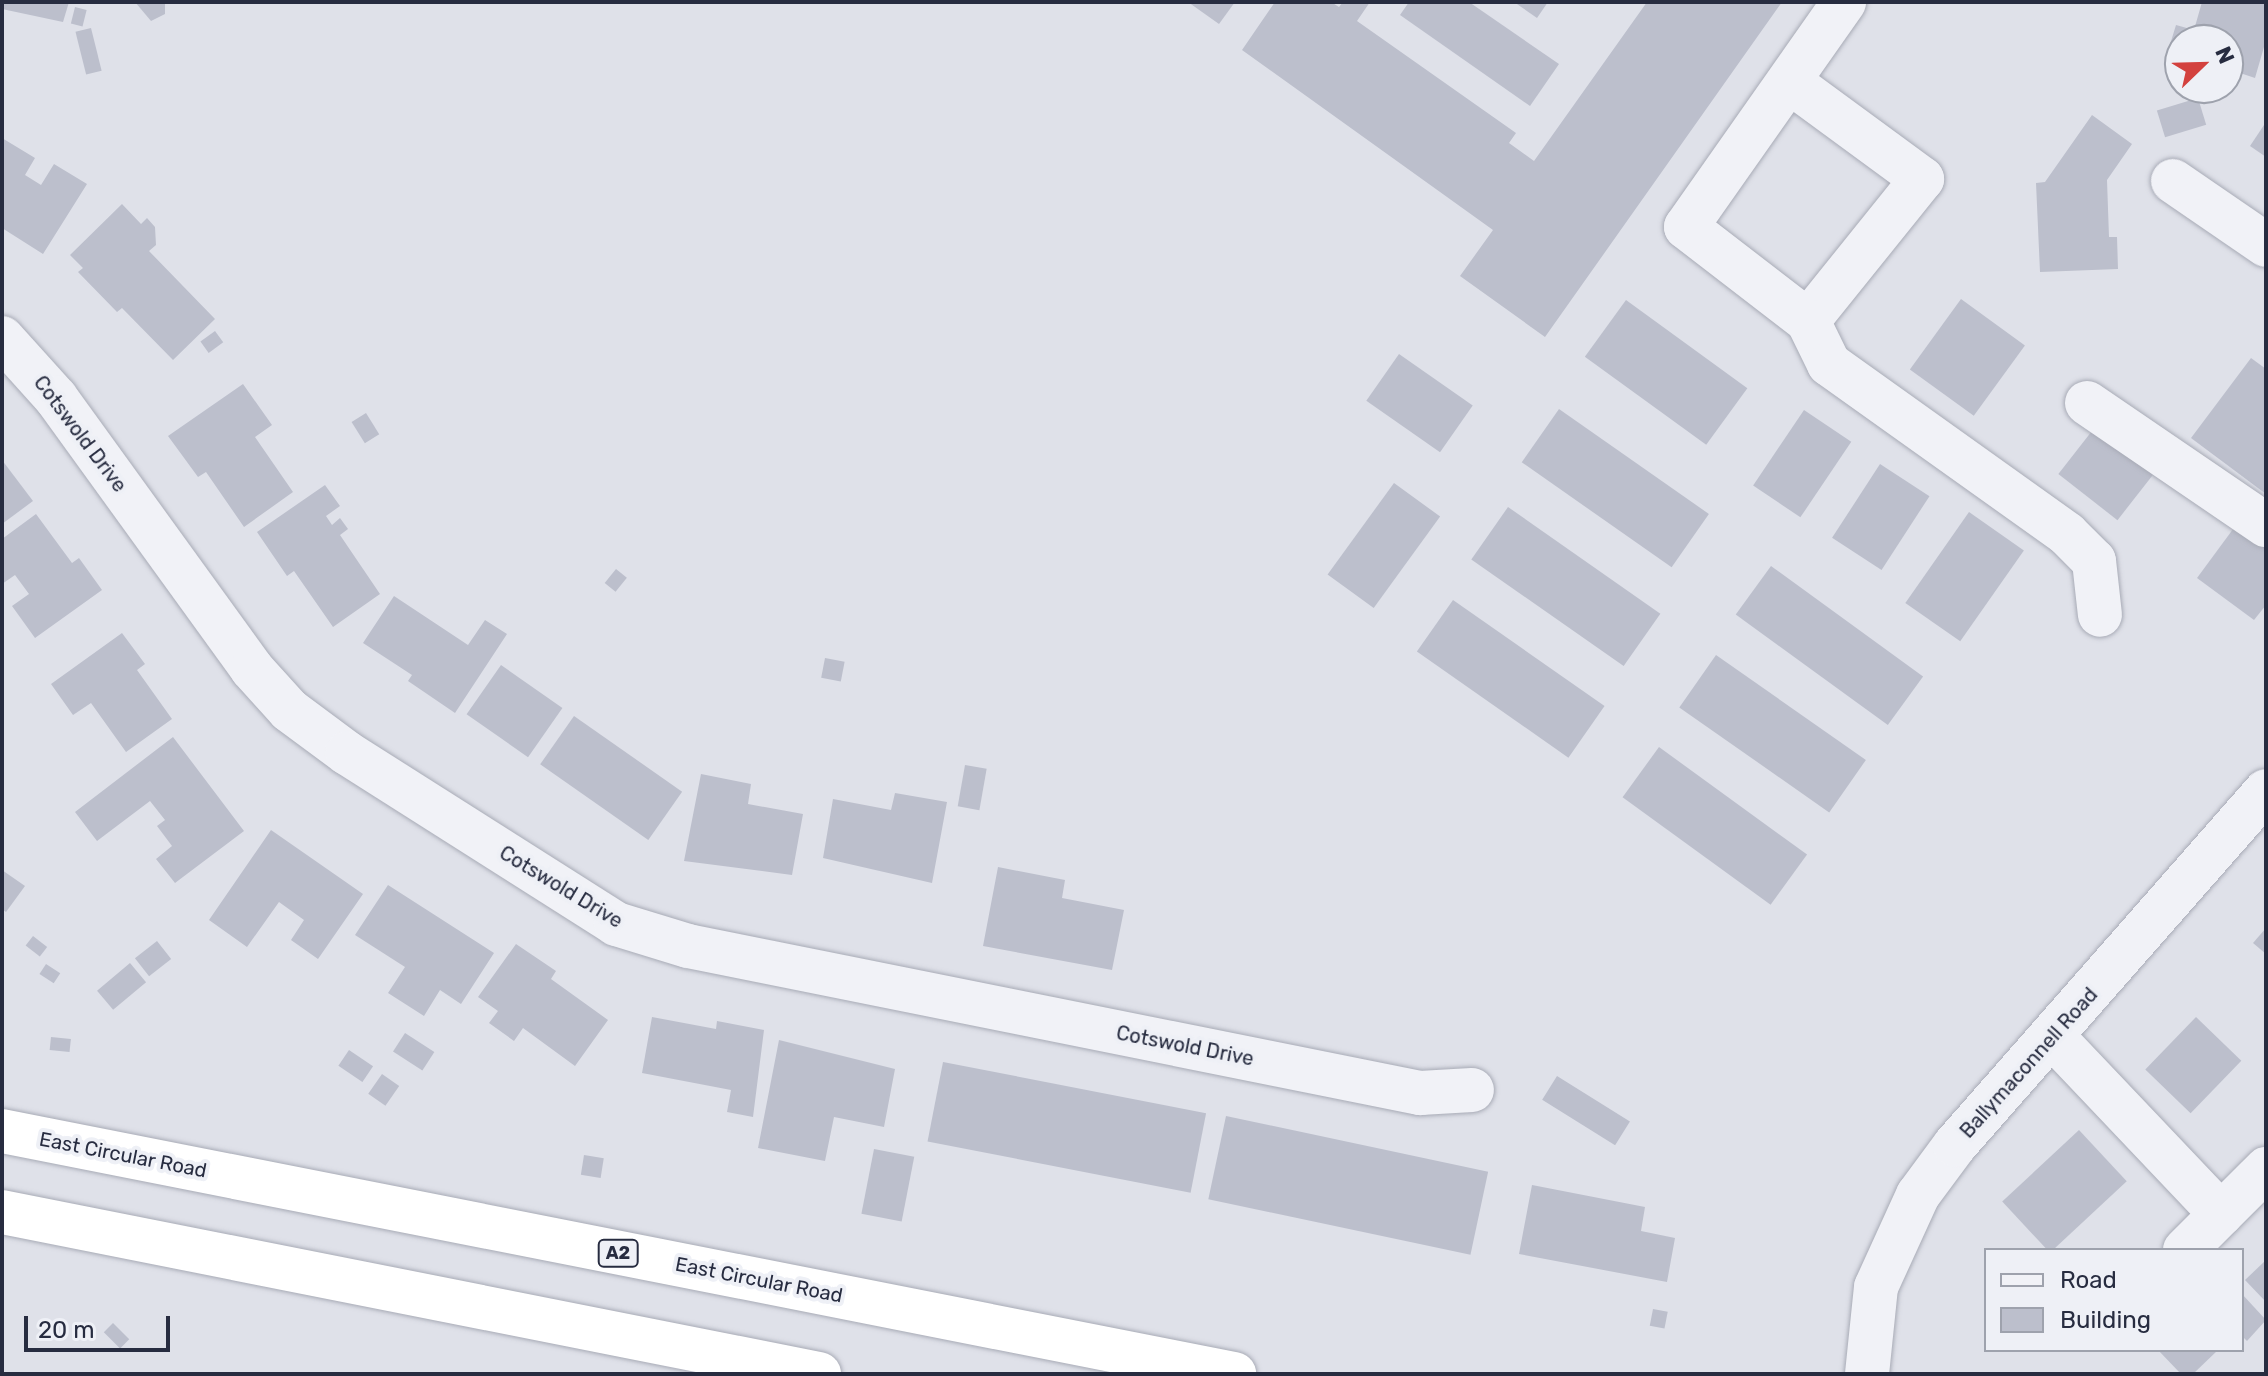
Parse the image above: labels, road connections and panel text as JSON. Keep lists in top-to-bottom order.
{
  "streets": {
    "highway": ["East Circular Road", "A2"],
    "street": ["Cotswold Drive", "Ballymaconnell Road"]
  },
  "legend": ["Road", "Building"],
  "scale_bar": "20 m",
  "north": "top right"
}
